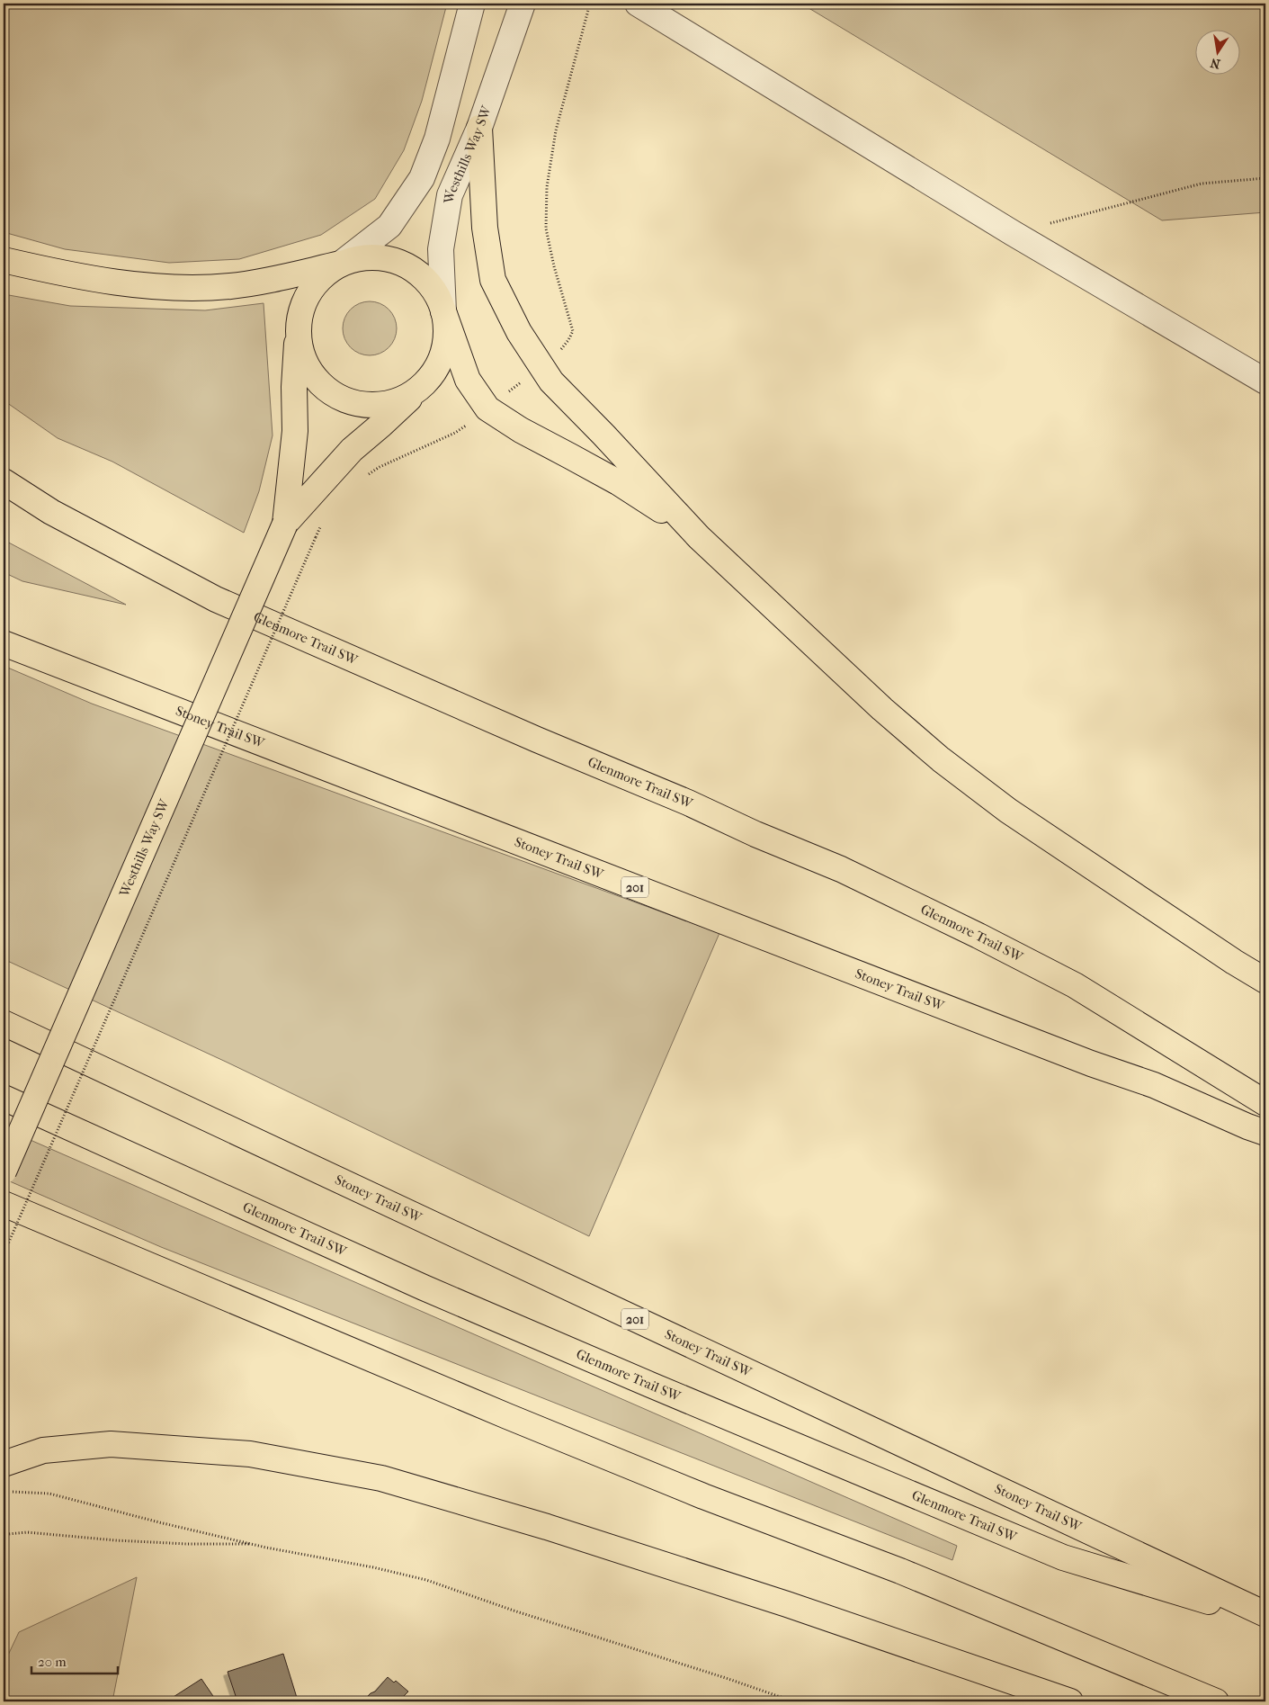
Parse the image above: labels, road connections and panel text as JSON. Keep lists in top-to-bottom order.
{
  "streets": {
    "main road": [
      "Westhills Way SW",
      "Glenmore Trail SW",
      "Stoney Trail SW",
      "201"
    ]
  },
  "scale_bar": "20 m",
  "north": "bottom"
}
